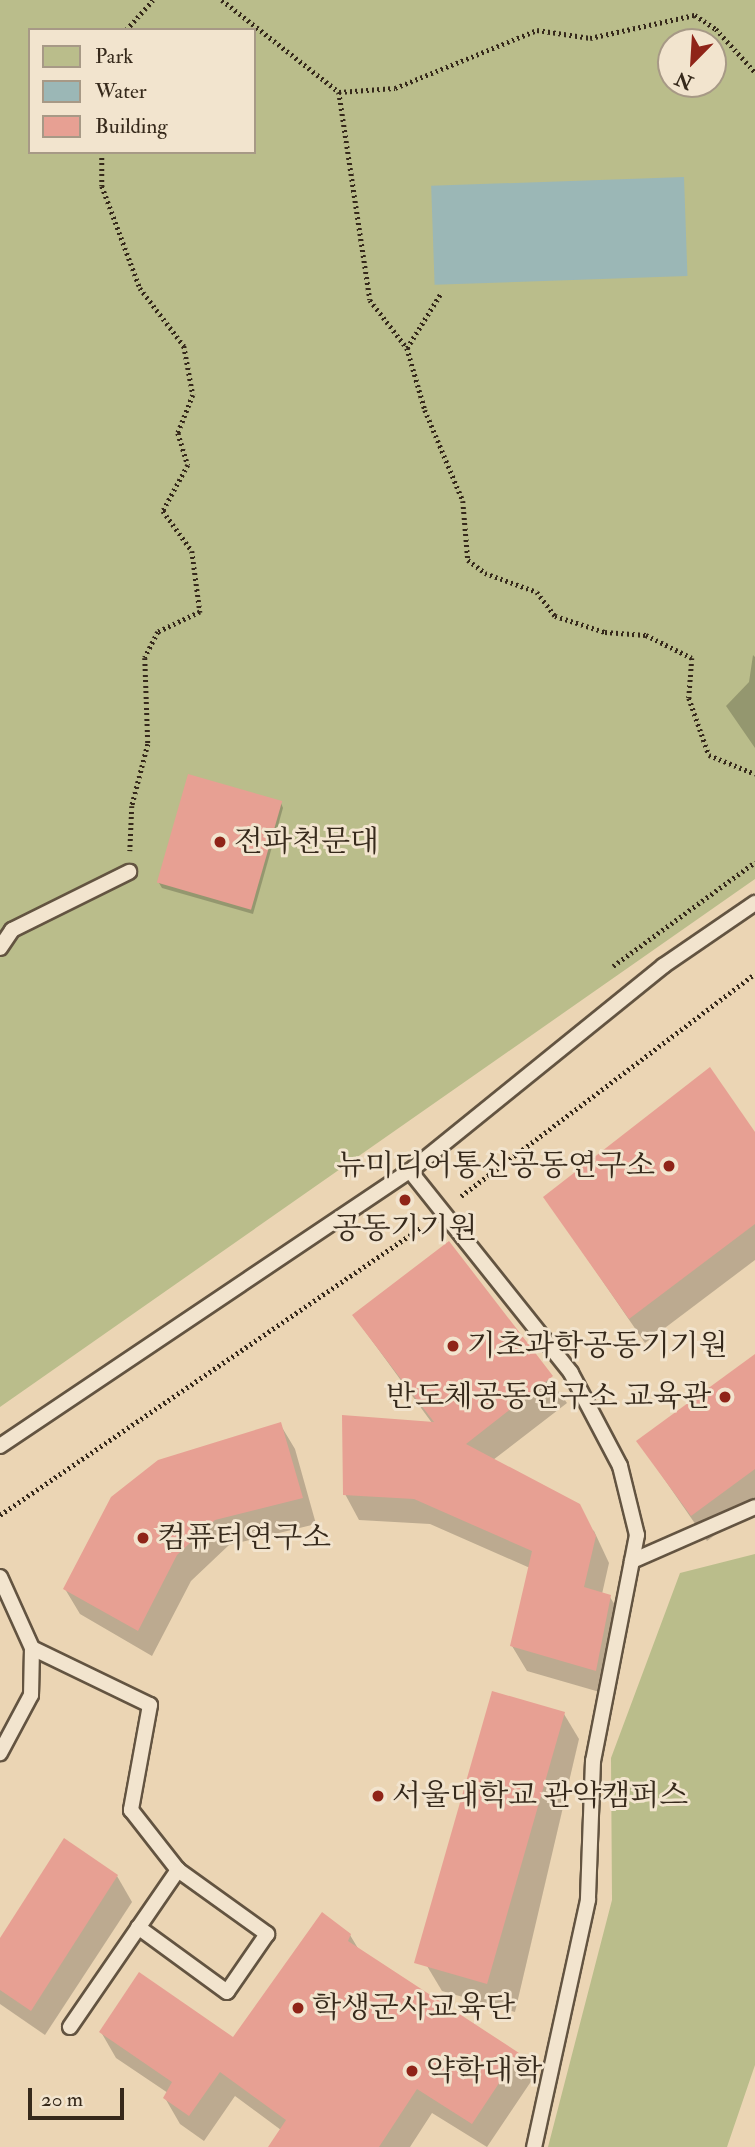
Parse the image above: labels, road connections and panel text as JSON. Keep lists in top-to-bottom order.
{
  "places": [
    "전파천문대",
    "뉴미디어통신공동연구소",
    "공동기기원",
    "기초과학공동기기원",
    "반도체공동연구소 교육관",
    "컴퓨터연구소",
    "서울대학교 관악캠퍼스",
    "학생군사교육단",
    "약학대학"
  ],
  "legend": ["Park", "Water", "Building"],
  "scale_bar": "20 m",
  "north": "bottom left"
}
